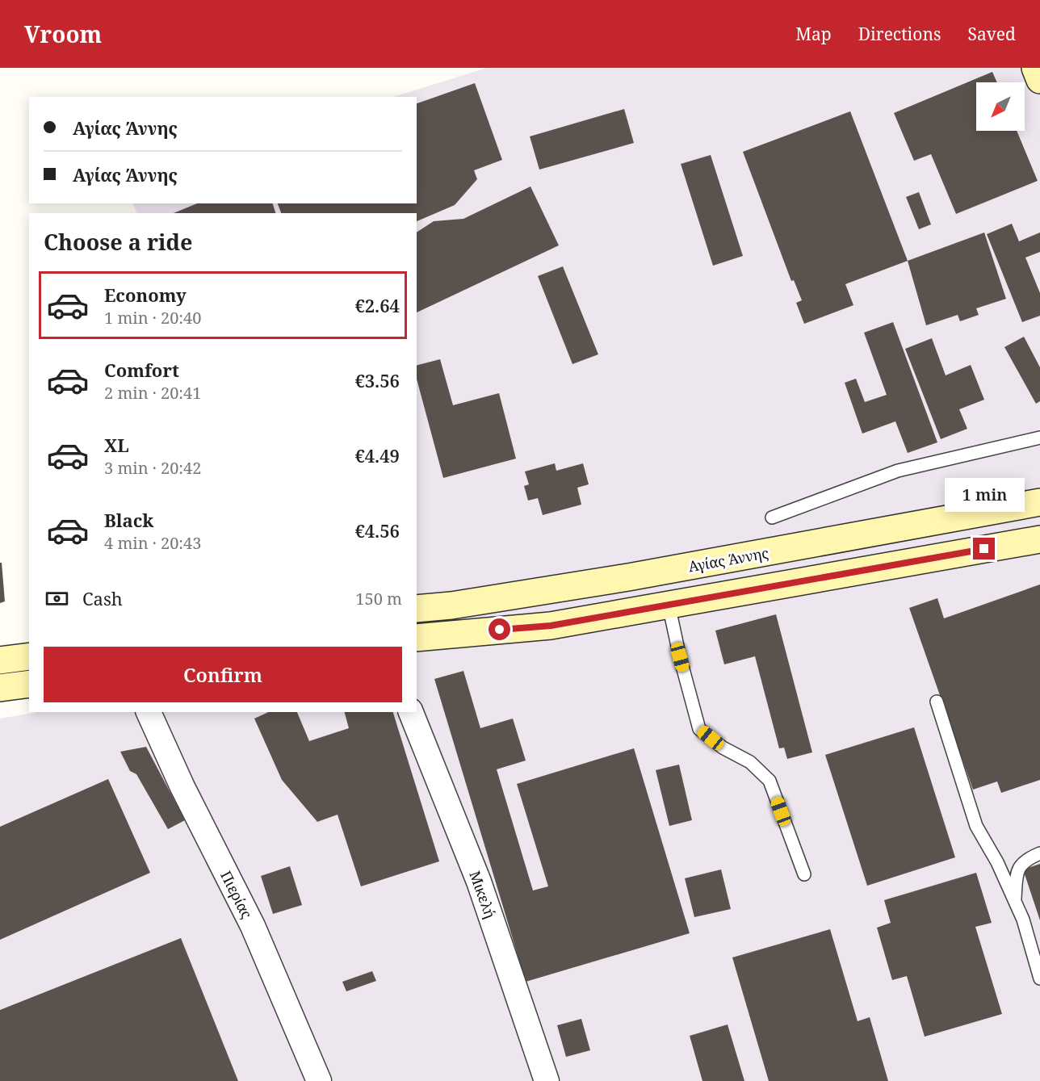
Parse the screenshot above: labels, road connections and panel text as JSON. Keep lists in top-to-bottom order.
{
  "streets": {
    "street": ["Αγίας Άννης", "Πιερίας", "Μικελή"]
  },
  "north": "bottom left",
  "page": {
    "header": "Vroom",
    "nav": ["Map", "Directions", "Saved"],
    "banner": ["Αγίας Άννης", "Αγίας Άννης"],
    "heading": "Choose a ride",
    "list": [
      {
        "name": "Economy",
        "note": "1 min · 20:40",
        "value": "€2.64"
      },
      {
        "name": "Comfort",
        "note": "2 min · 20:41",
        "value": "€3.56"
      },
      {
        "name": "XL",
        "note": "3 min · 20:42",
        "value": "€4.49"
      },
      {
        "name": "Black",
        "note": "4 min · 20:43",
        "value": "€4.56"
      }
    ],
    "bubble": "1 min",
    "pay": ["Cash", "150 m"],
    "buttons": "Confirm"
  }
}
